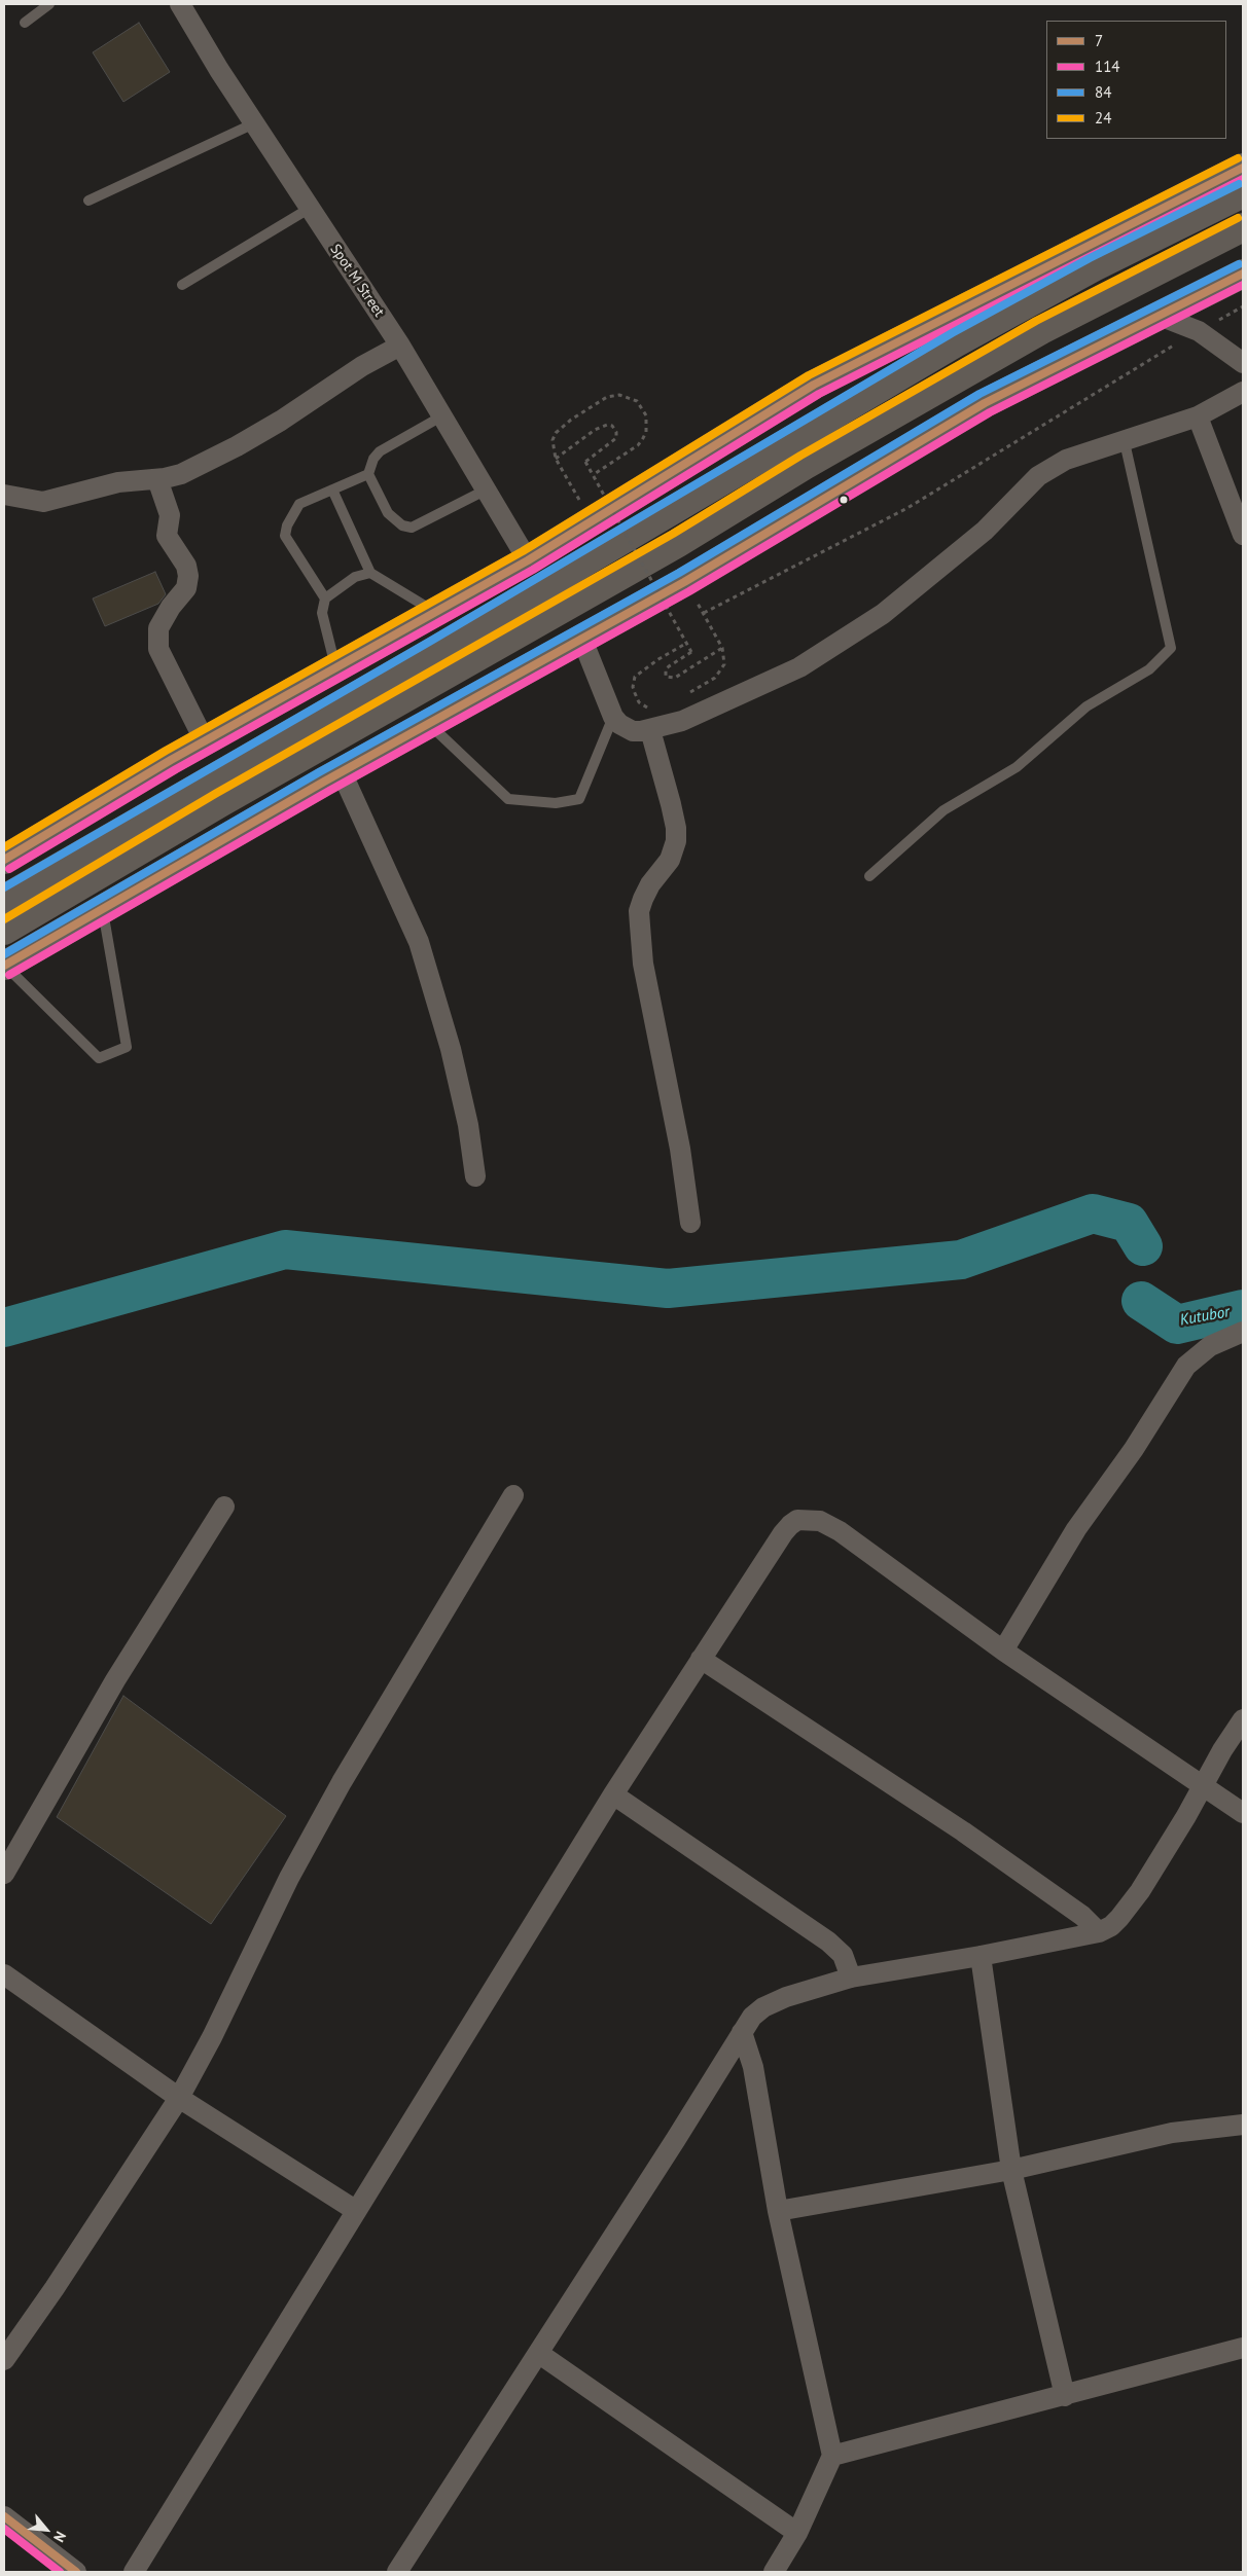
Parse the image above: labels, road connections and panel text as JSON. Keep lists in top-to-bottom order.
{
  "streets": {
    "street": ["Spot M Street"]
  },
  "water": ["Kutubor"],
  "lines": [
    "transit line 24",
    "transit line 7",
    "transit line 114",
    "transit line 84"
  ],
  "legend": [
    "7",
    "114",
    "84",
    "24"
  ],
  "north": "bottom right"
}
